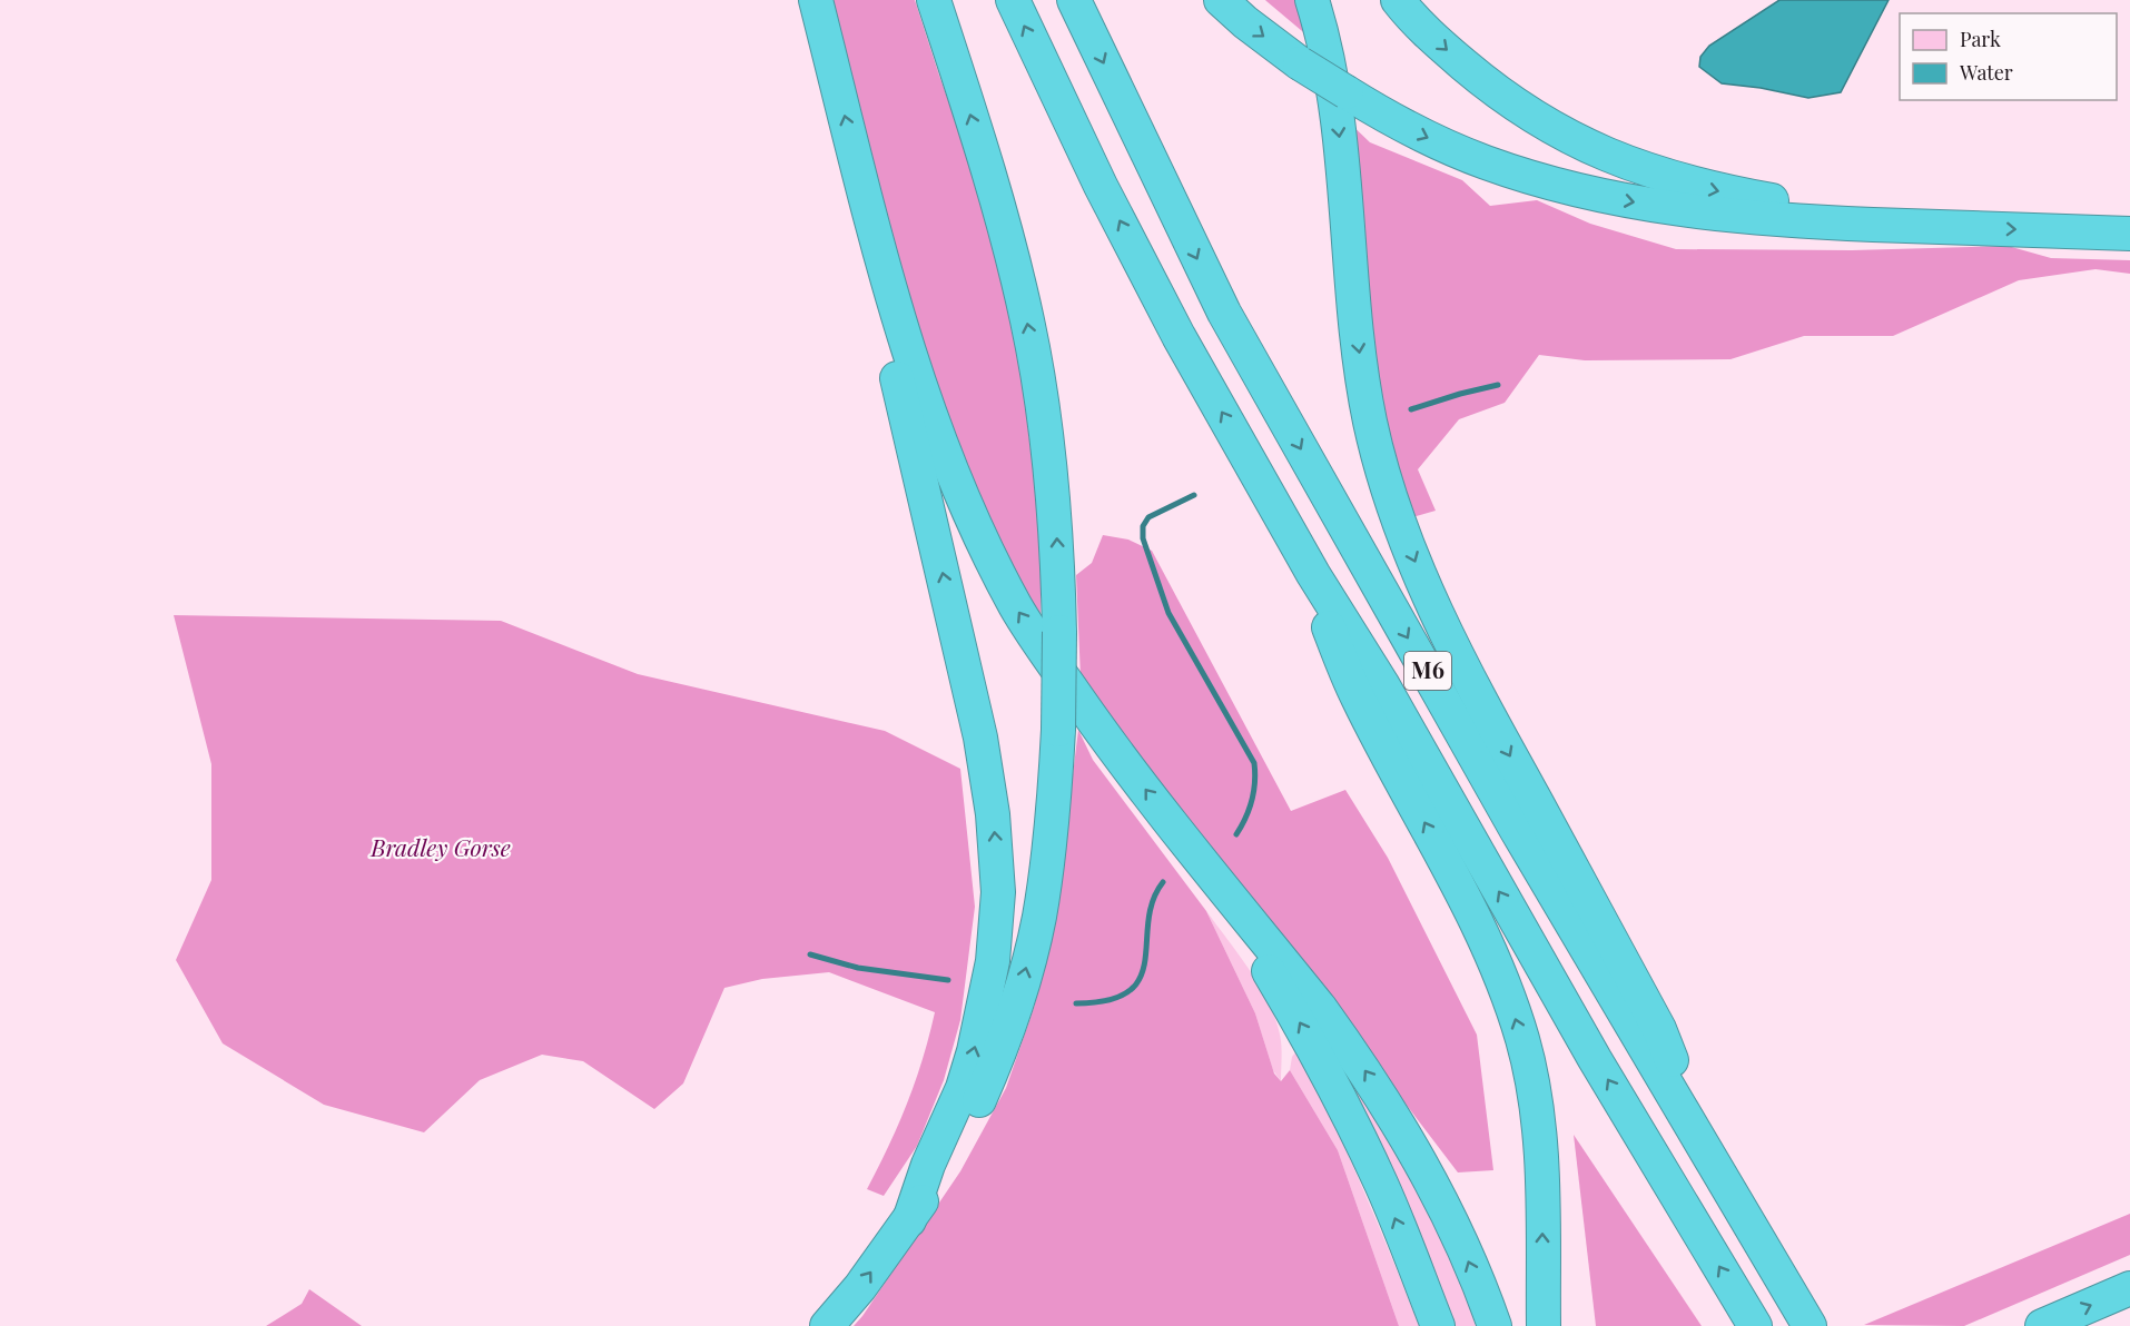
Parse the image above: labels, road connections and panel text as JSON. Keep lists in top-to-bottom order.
{
  "streets": {
    "highway": ["M6"]
  },
  "parks": ["Bradley Gorse"],
  "legend": ["Park", "Water"]
}
